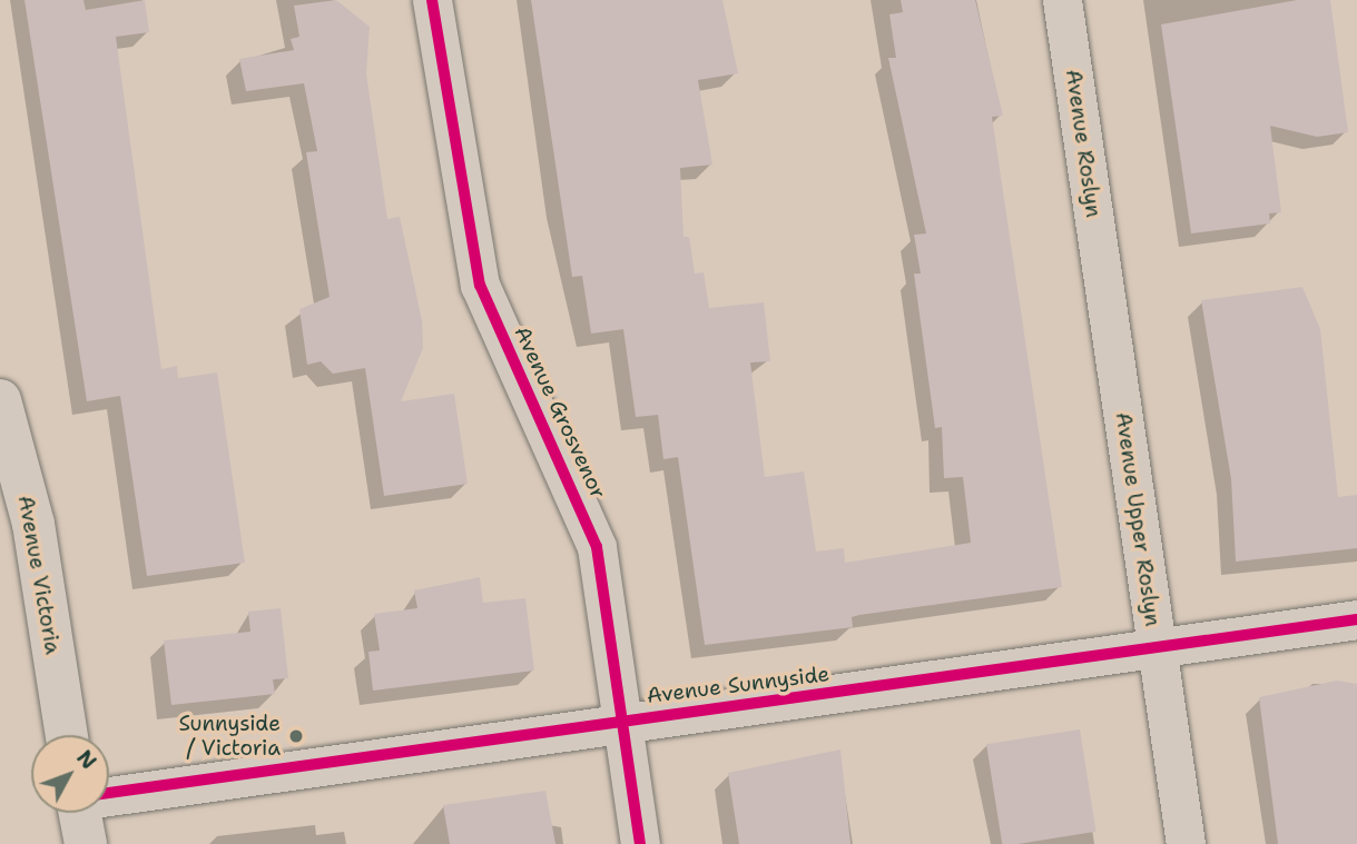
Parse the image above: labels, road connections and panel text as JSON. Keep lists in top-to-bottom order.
{
  "streets": {
    "street": [
      "Avenue Roslyn",
      "Avenue Grosvenor",
      "Avenue Upper Roslyn",
      "Avenue Victoria",
      "Avenue Sunnyside"
    ]
  },
  "crossings": [
    ["Avenue Roslyn", "Avenue Upper Roslyn"],
    ["Avenue Grosvenor", "Avenue Sunnyside"],
    ["Avenue Upper Roslyn", "Avenue Sunnyside"]
  ],
  "places": ["Sunnyside / Victoria"],
  "north": "top right"
}
